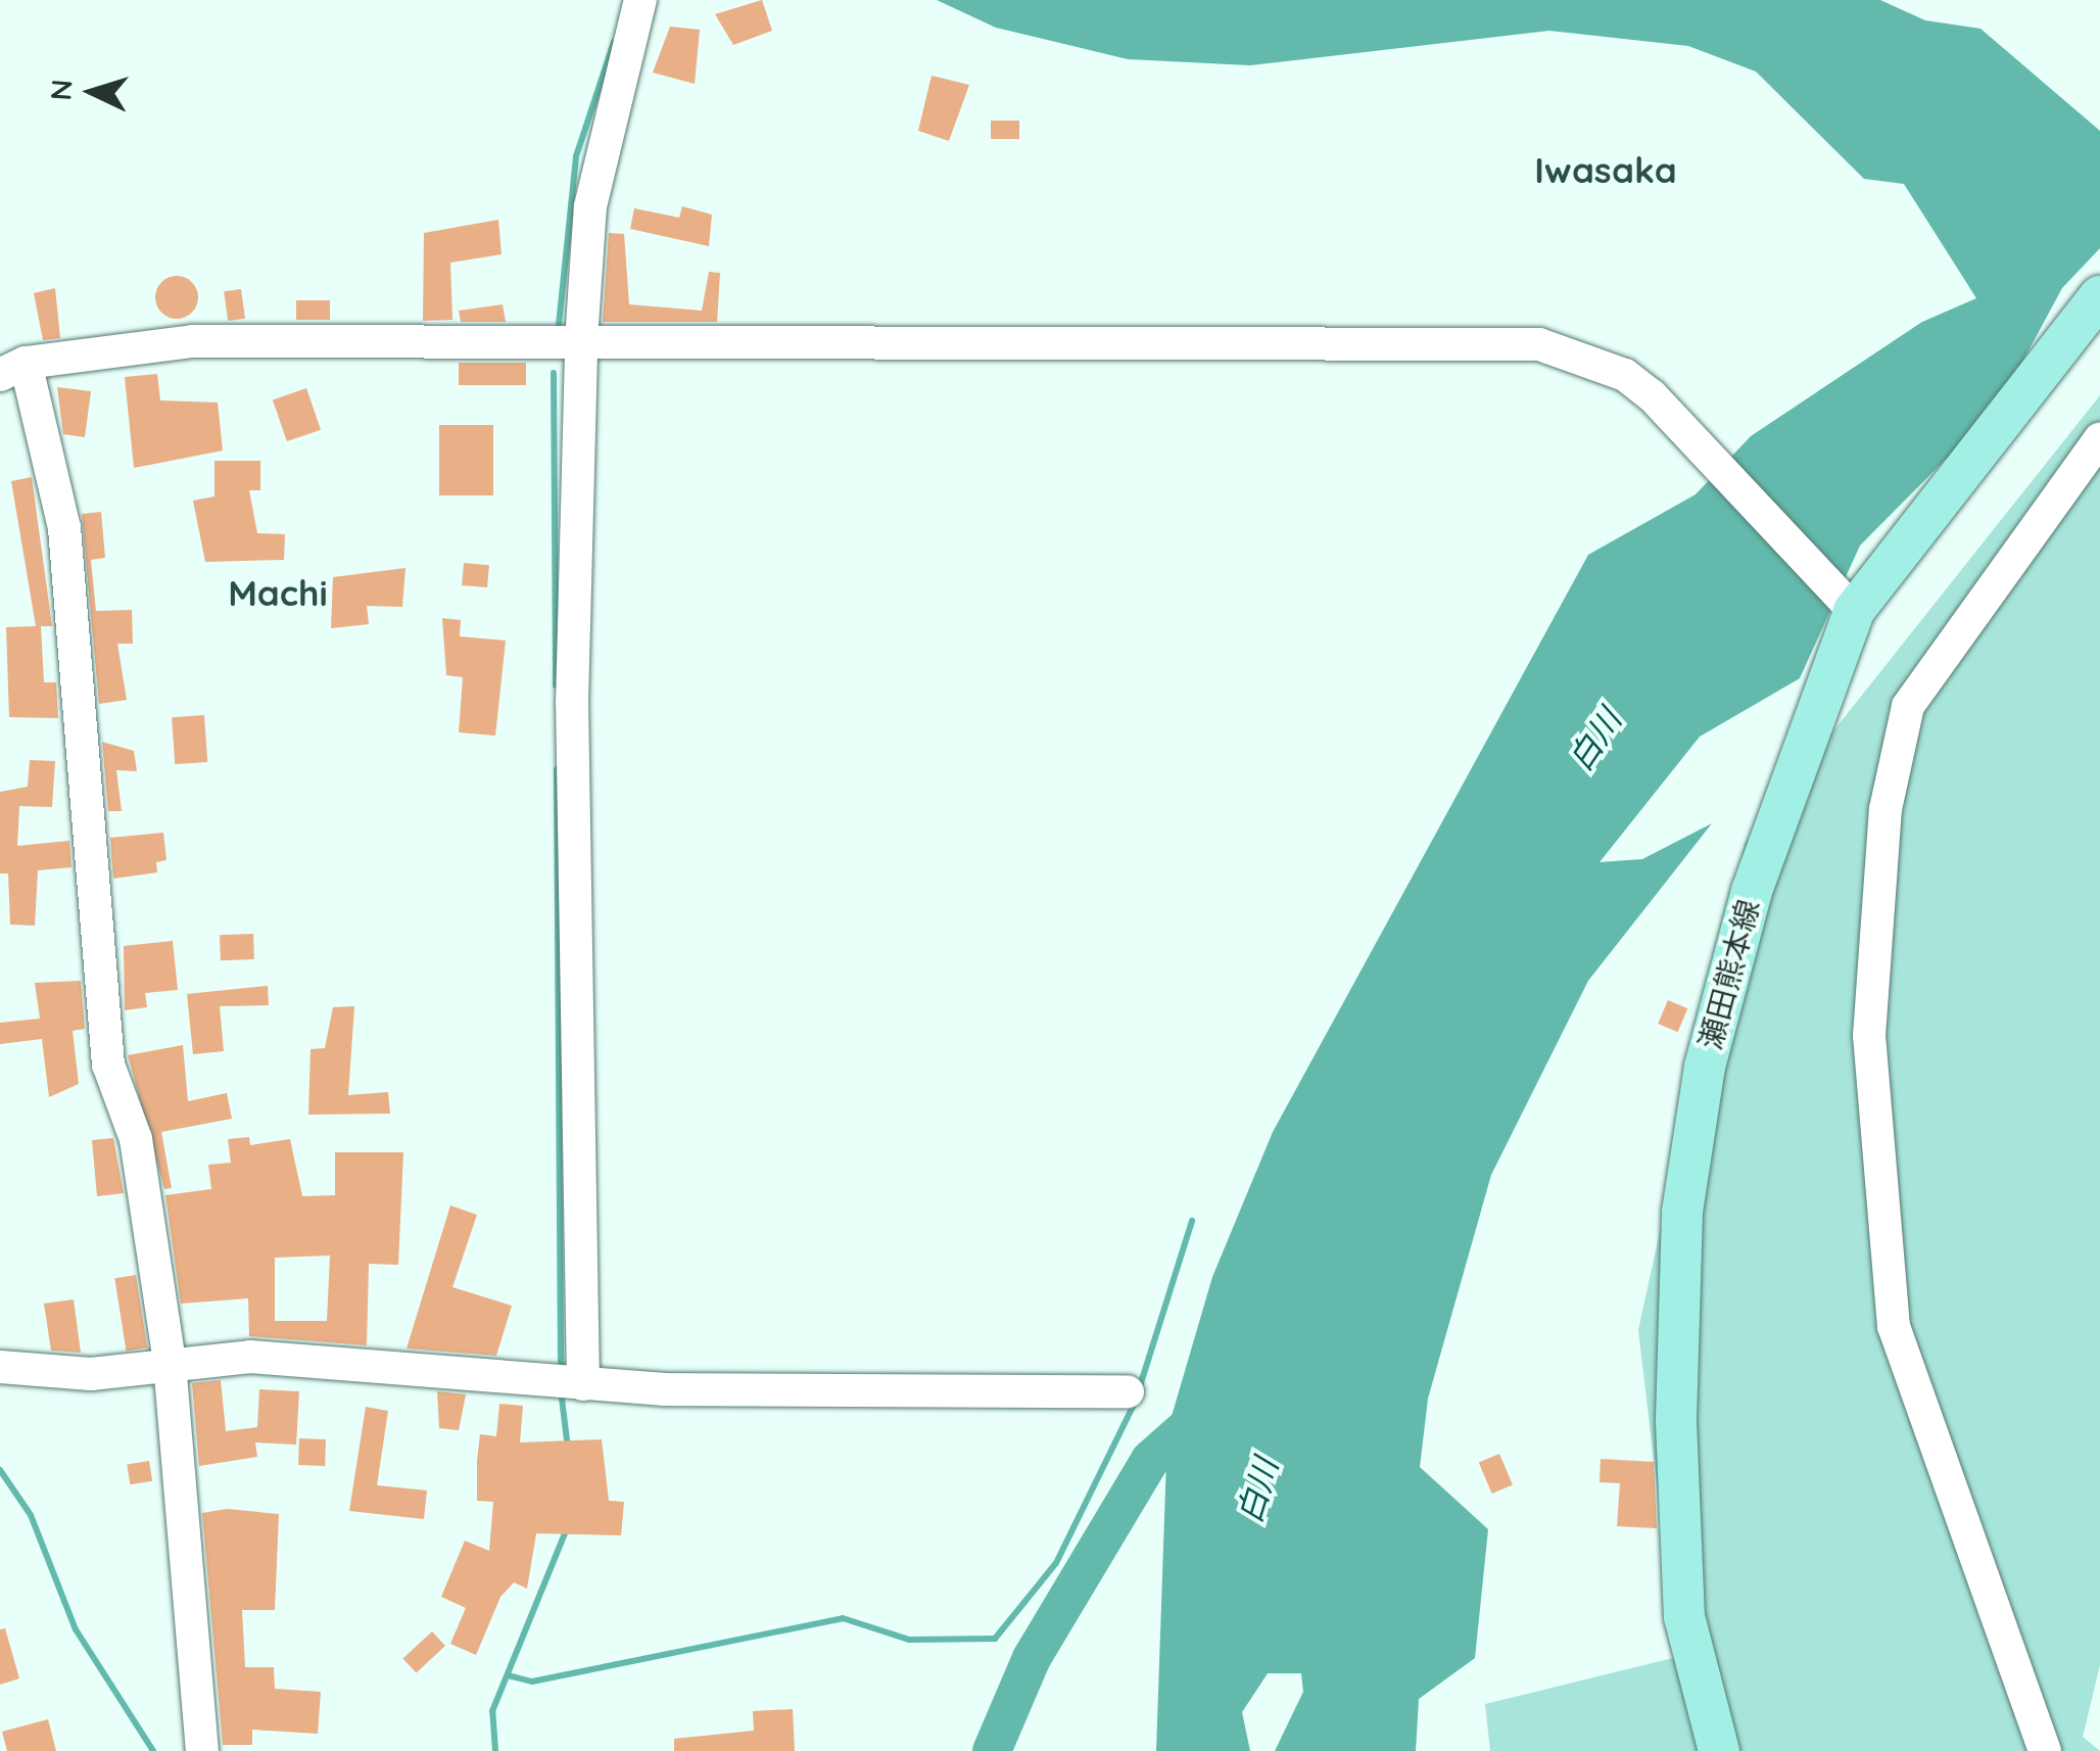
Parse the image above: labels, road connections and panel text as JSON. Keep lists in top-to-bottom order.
{
  "streets": {
    "main road": ["瀬田熊本線"]
  },
  "districts": ["Iwasaka", "Machi"],
  "water": ["白川"],
  "north": "left"
}
